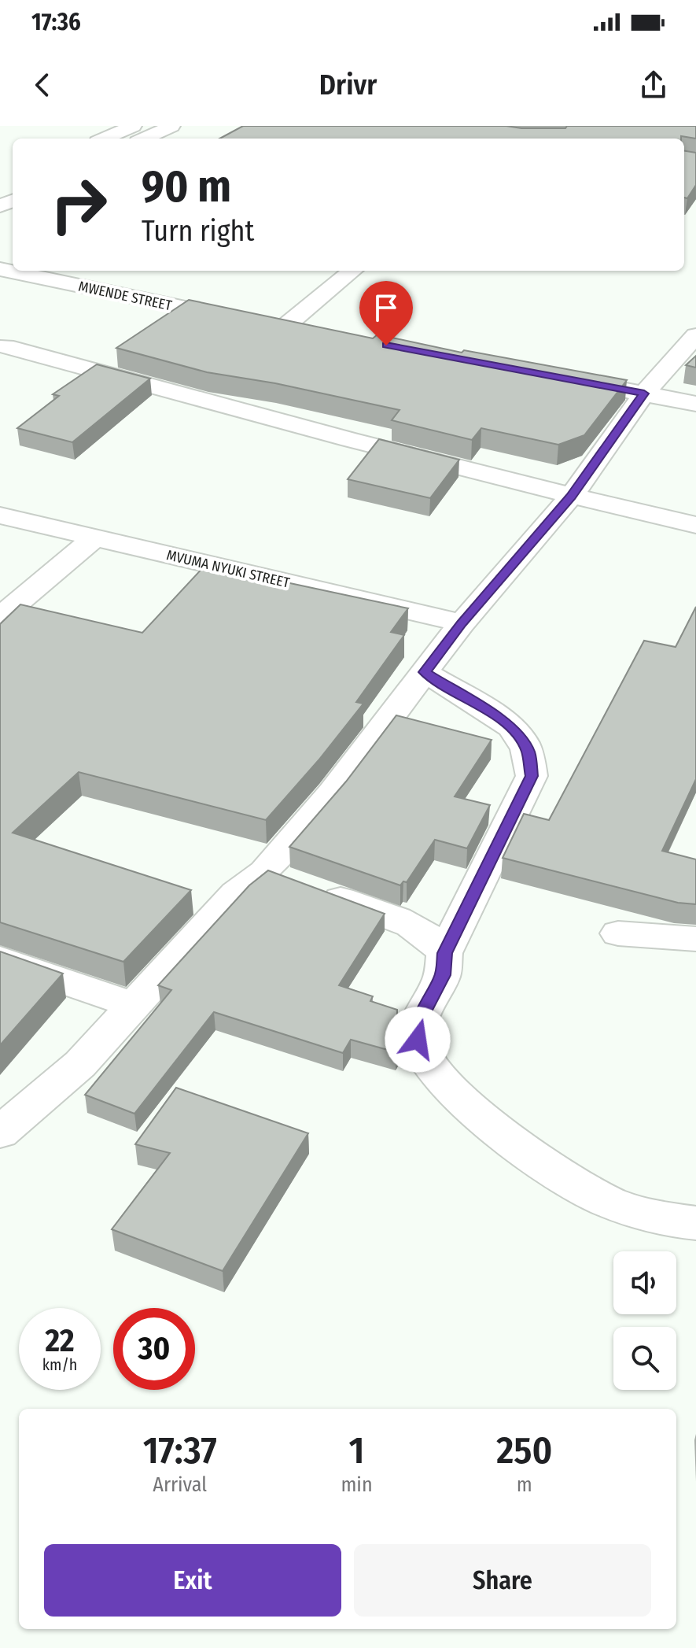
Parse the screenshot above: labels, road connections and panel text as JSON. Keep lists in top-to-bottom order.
{
  "streets": {
    "street": ["MWENDE STREET", "MVUMA NYUKI STREET"]
  },
  "page": {
    "status": "17:36",
    "header": "Drivr",
    "turn": ["90 m", "Turn right"],
    "speed": "22 km/h",
    "limit": "30",
    "eta": [
      "17:37",
      "Arrival",
      "1",
      "min",
      "250",
      "m"
    ],
    "buttons": ["Exit", "Share"]
  }
}
